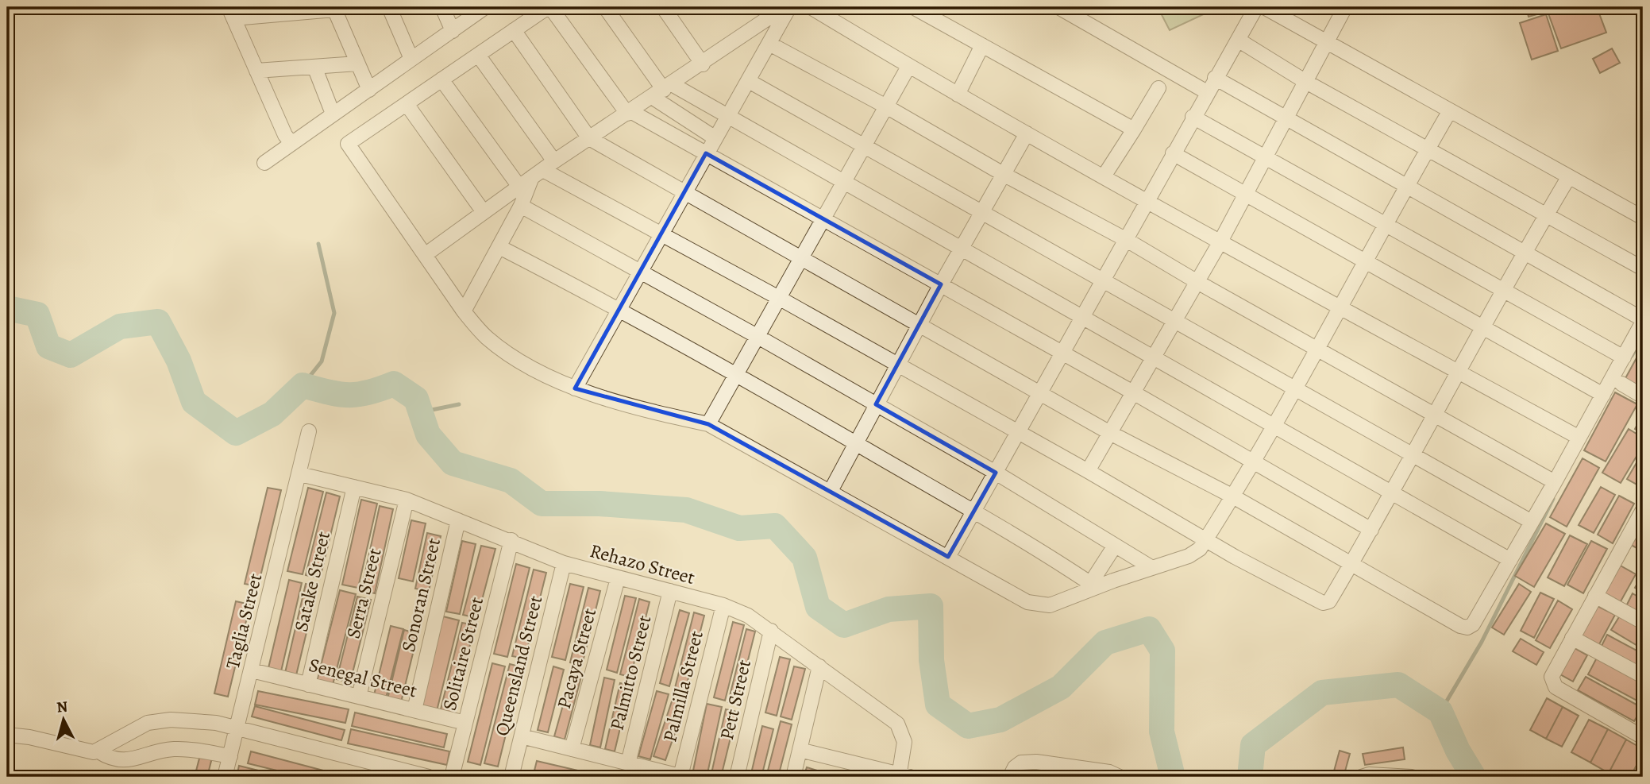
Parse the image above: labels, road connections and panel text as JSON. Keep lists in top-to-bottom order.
{
  "streets": {
    "street": [
      "Rehazo Street",
      "Satake Street",
      "Serra Street",
      "Sonoran Street",
      "Taglia Street",
      "Solitaire Street",
      "Pacaya Street",
      "Queensland Street",
      "Palmitto Street",
      "Senegal Street",
      "Palmilla Street",
      "Pett Street"
    ]
  },
  "crossings": [
    ["Rehazo Street", "Satake Street"],
    ["Rehazo Street", "Serra Street"],
    ["Rehazo Street", "Sonoran Street"],
    ["Rehazo Street", "Taglia Street"],
    ["Rehazo Street", "Solitaire Street"],
    ["Rehazo Street", "Pacaya Street"],
    ["Rehazo Street", "Queensland Street"],
    ["Rehazo Street", "Palmitto Street"],
    ["Rehazo Street", "Palmilla Street"],
    ["Rehazo Street", "Pett Street"],
    ["Satake Street", "Senegal Street"],
    ["Serra Street", "Senegal Street"],
    ["Sonoran Street", "Senegal Street"],
    ["Taglia Street", "Senegal Street"],
    ["Solitaire Street", "Senegal Street"]
  ],
  "north": "top"
}
